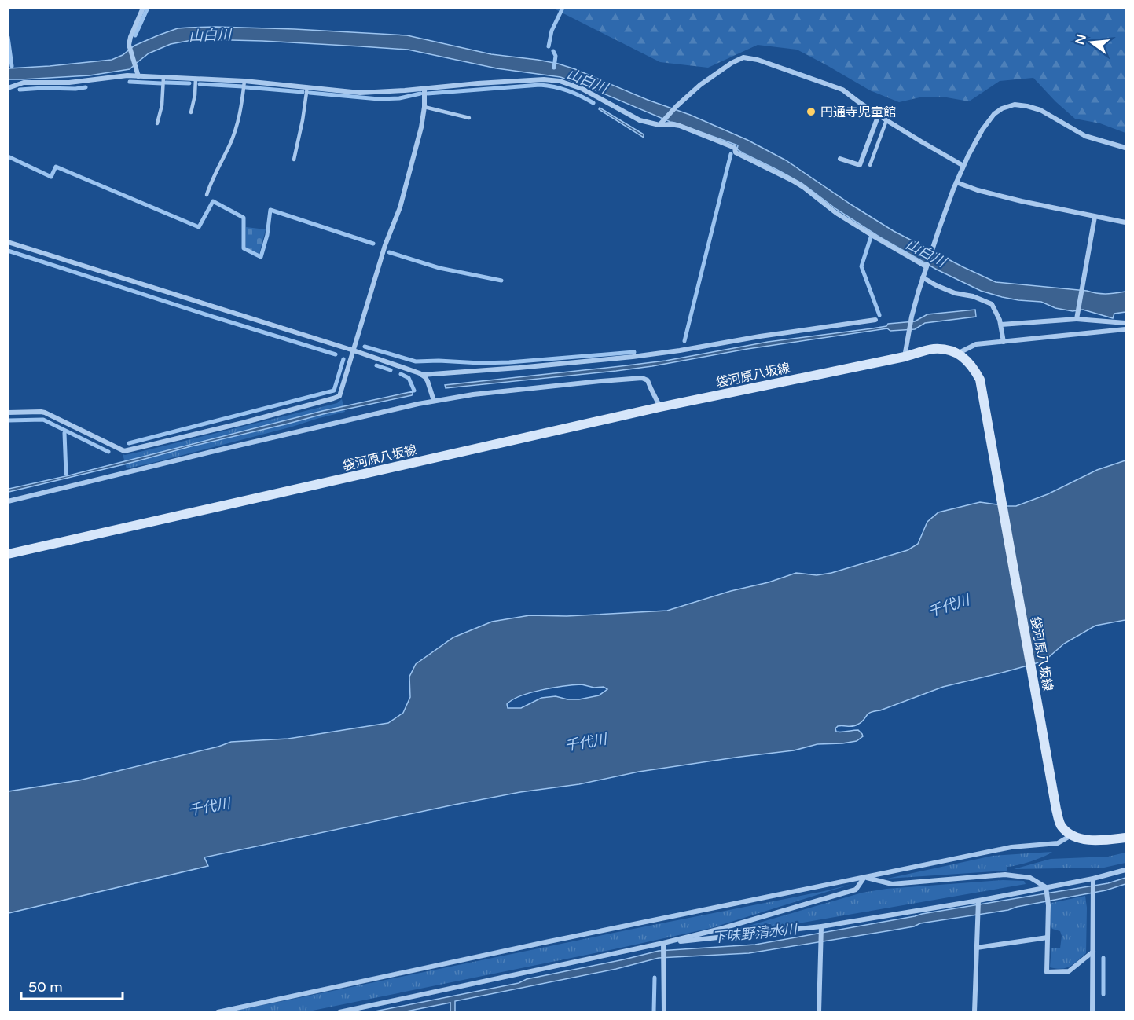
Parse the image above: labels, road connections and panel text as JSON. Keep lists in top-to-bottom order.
{
  "streets": {
    "main road": ["袋河原八坂線"]
  },
  "water": ["山白川", "千代川", "下味野清水川"],
  "places": ["円通寺児童館"],
  "scale_bar": "50 m",
  "north": "left"
}
